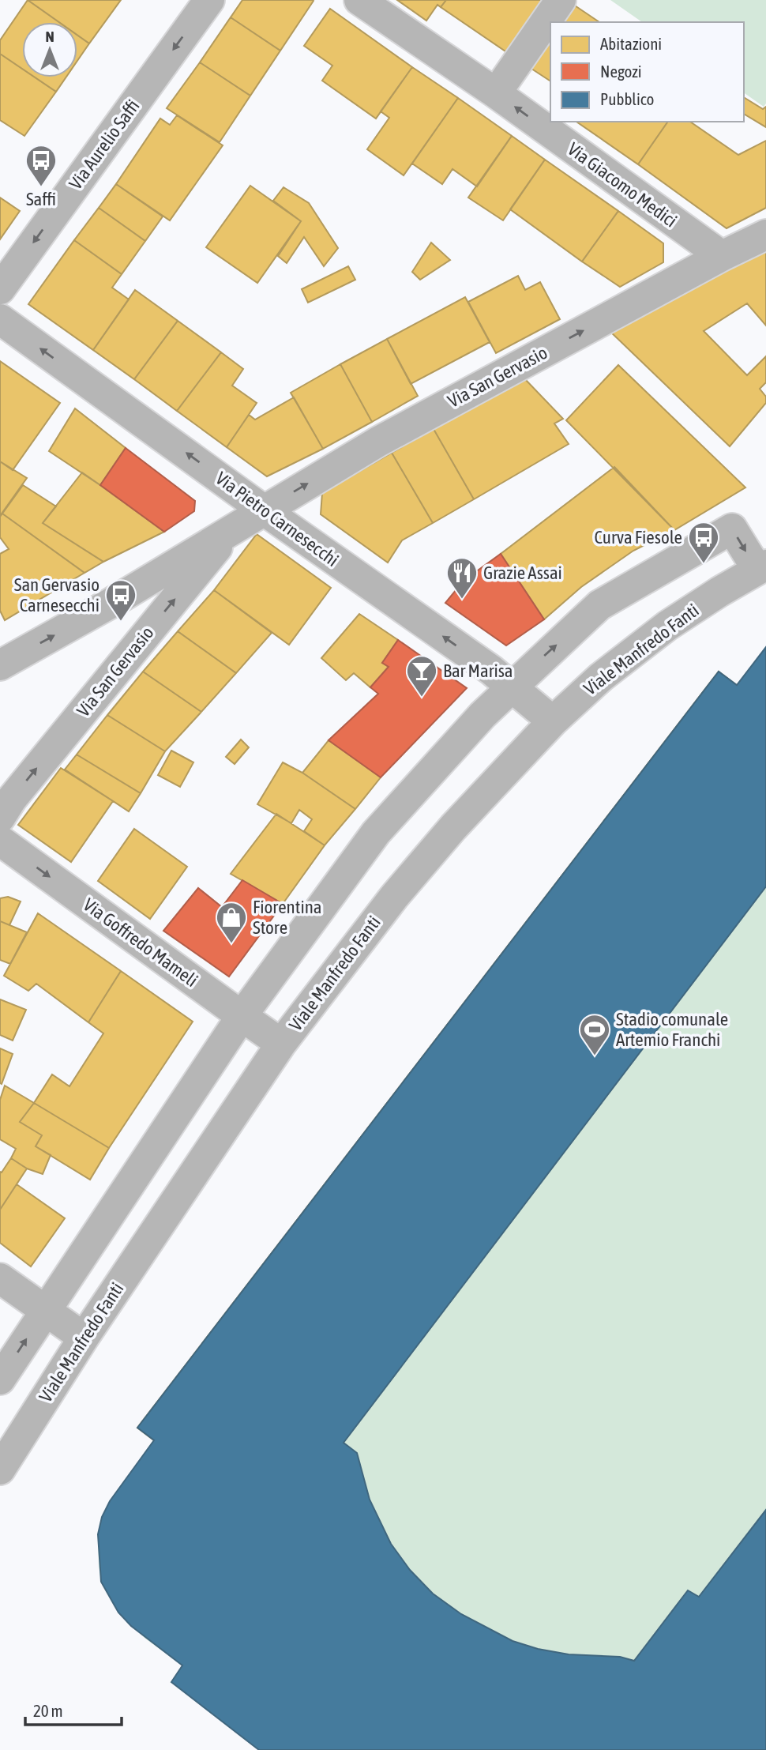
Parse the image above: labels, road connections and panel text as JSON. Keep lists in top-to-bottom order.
{
  "streets": {
    "street": [
      "Via Aurelio Saffi",
      "Via Giacomo Medici",
      "Via San Gervasio",
      "Via Pietro Carnesecchi",
      "Viale Manfredo Fanti",
      "Via Goffredo Mameli"
    ]
  },
  "crossings": [
    ["Via Giacomo Medici", "Via San Gervasio"],
    ["Via San Gervasio", "Via Pietro Carnesecchi"],
    ["Via Pietro Carnesecchi", "Viale Manfredo Fanti"],
    ["Viale Manfredo Fanti", "Via Goffredo Mameli"]
  ],
  "one_way": [
    "Via Aurelio Saffi",
    "Via Giacomo Medici",
    "Via San Gervasio",
    "Via Pietro Carnesecchi",
    "Via Goffredo Mameli"
  ],
  "places": {
    "bus stop": ["Saffi", "Curva Fiesole", "San Gervasio Carnesecchi"],
    "restaurant": ["Grazie Assai"],
    "bar": ["Bar Marisa"],
    "shop": ["Fiorentina Store"],
    "sports": ["Stadio comunale Artemio Franchi"]
  },
  "legend": ["Abitazioni", "Negozi", "Pubblico"],
  "scale_bar": "20 m",
  "north": "top"
}
